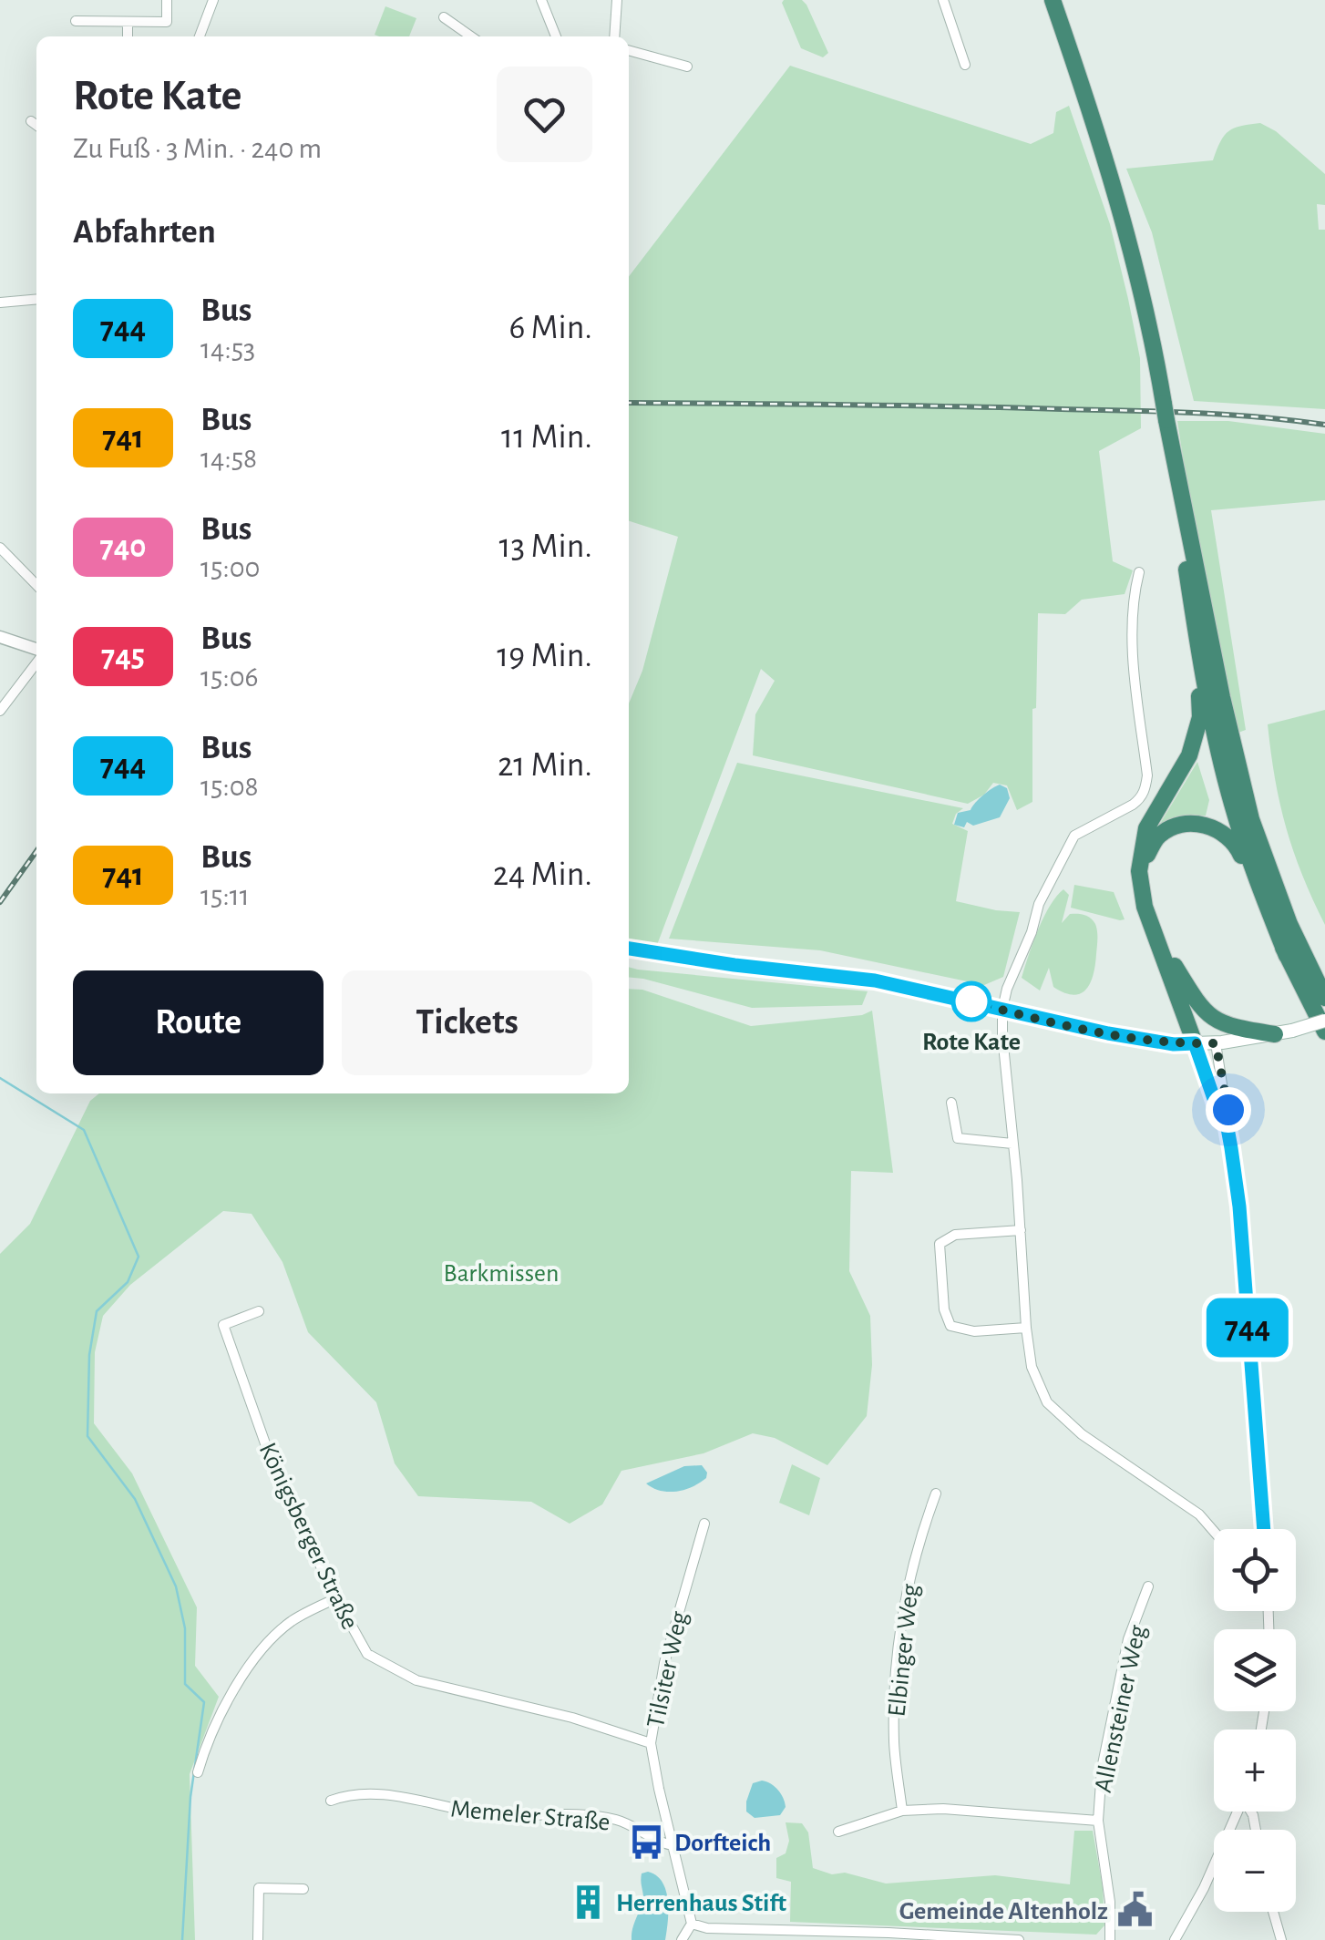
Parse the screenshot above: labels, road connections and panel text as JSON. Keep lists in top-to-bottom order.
{
  "streets": {
    "street": [
      "Königsberger Straße",
      "Elbinger Weg",
      "Tilsiter Weg",
      "Allensteiner Weg",
      "Memeler Straße"
    ]
  },
  "crossings": [
    ["Königsberger Straße", "Tilsiter Weg"],
    ["Tilsiter Weg", "Memeler Straße"]
  ],
  "parks": ["Barkmissen"],
  "places": {
    "other": ["Rote Kate"],
    "bus stop": ["Dorfteich"],
    "building": ["Herrenhaus Stift"],
    "public building": ["Gemeinde Altenholz"]
  },
  "lines": ["bus line 744"],
  "page": {
    "on_map": "744",
    "heading": [
      ["Rote Kate", "Zu Fuß · 3 Min. · 240 m"],
      "Abfahrten"
    ],
    "list": [
      {
        "mark": "744",
        "name": "Bus",
        "note": "14:53",
        "value": "6 Min."
      },
      {
        "mark": "741",
        "name": "Bus",
        "note": "14:58",
        "value": "11 Min."
      },
      {
        "mark": "740",
        "name": "Bus",
        "note": "15:00",
        "value": "13 Min."
      },
      {
        "mark": "745",
        "name": "Bus",
        "note": "15:06",
        "value": "19 Min."
      },
      {
        "mark": "744",
        "name": "Bus",
        "note": "15:08",
        "value": "21 Min."
      },
      {
        "mark": "741",
        "name": "Bus",
        "note": "15:11",
        "value": "24 Min."
      }
    ],
    "buttons": ["Route", "Tickets"],
    "map_buttons": ["+", "−"]
  }
}
